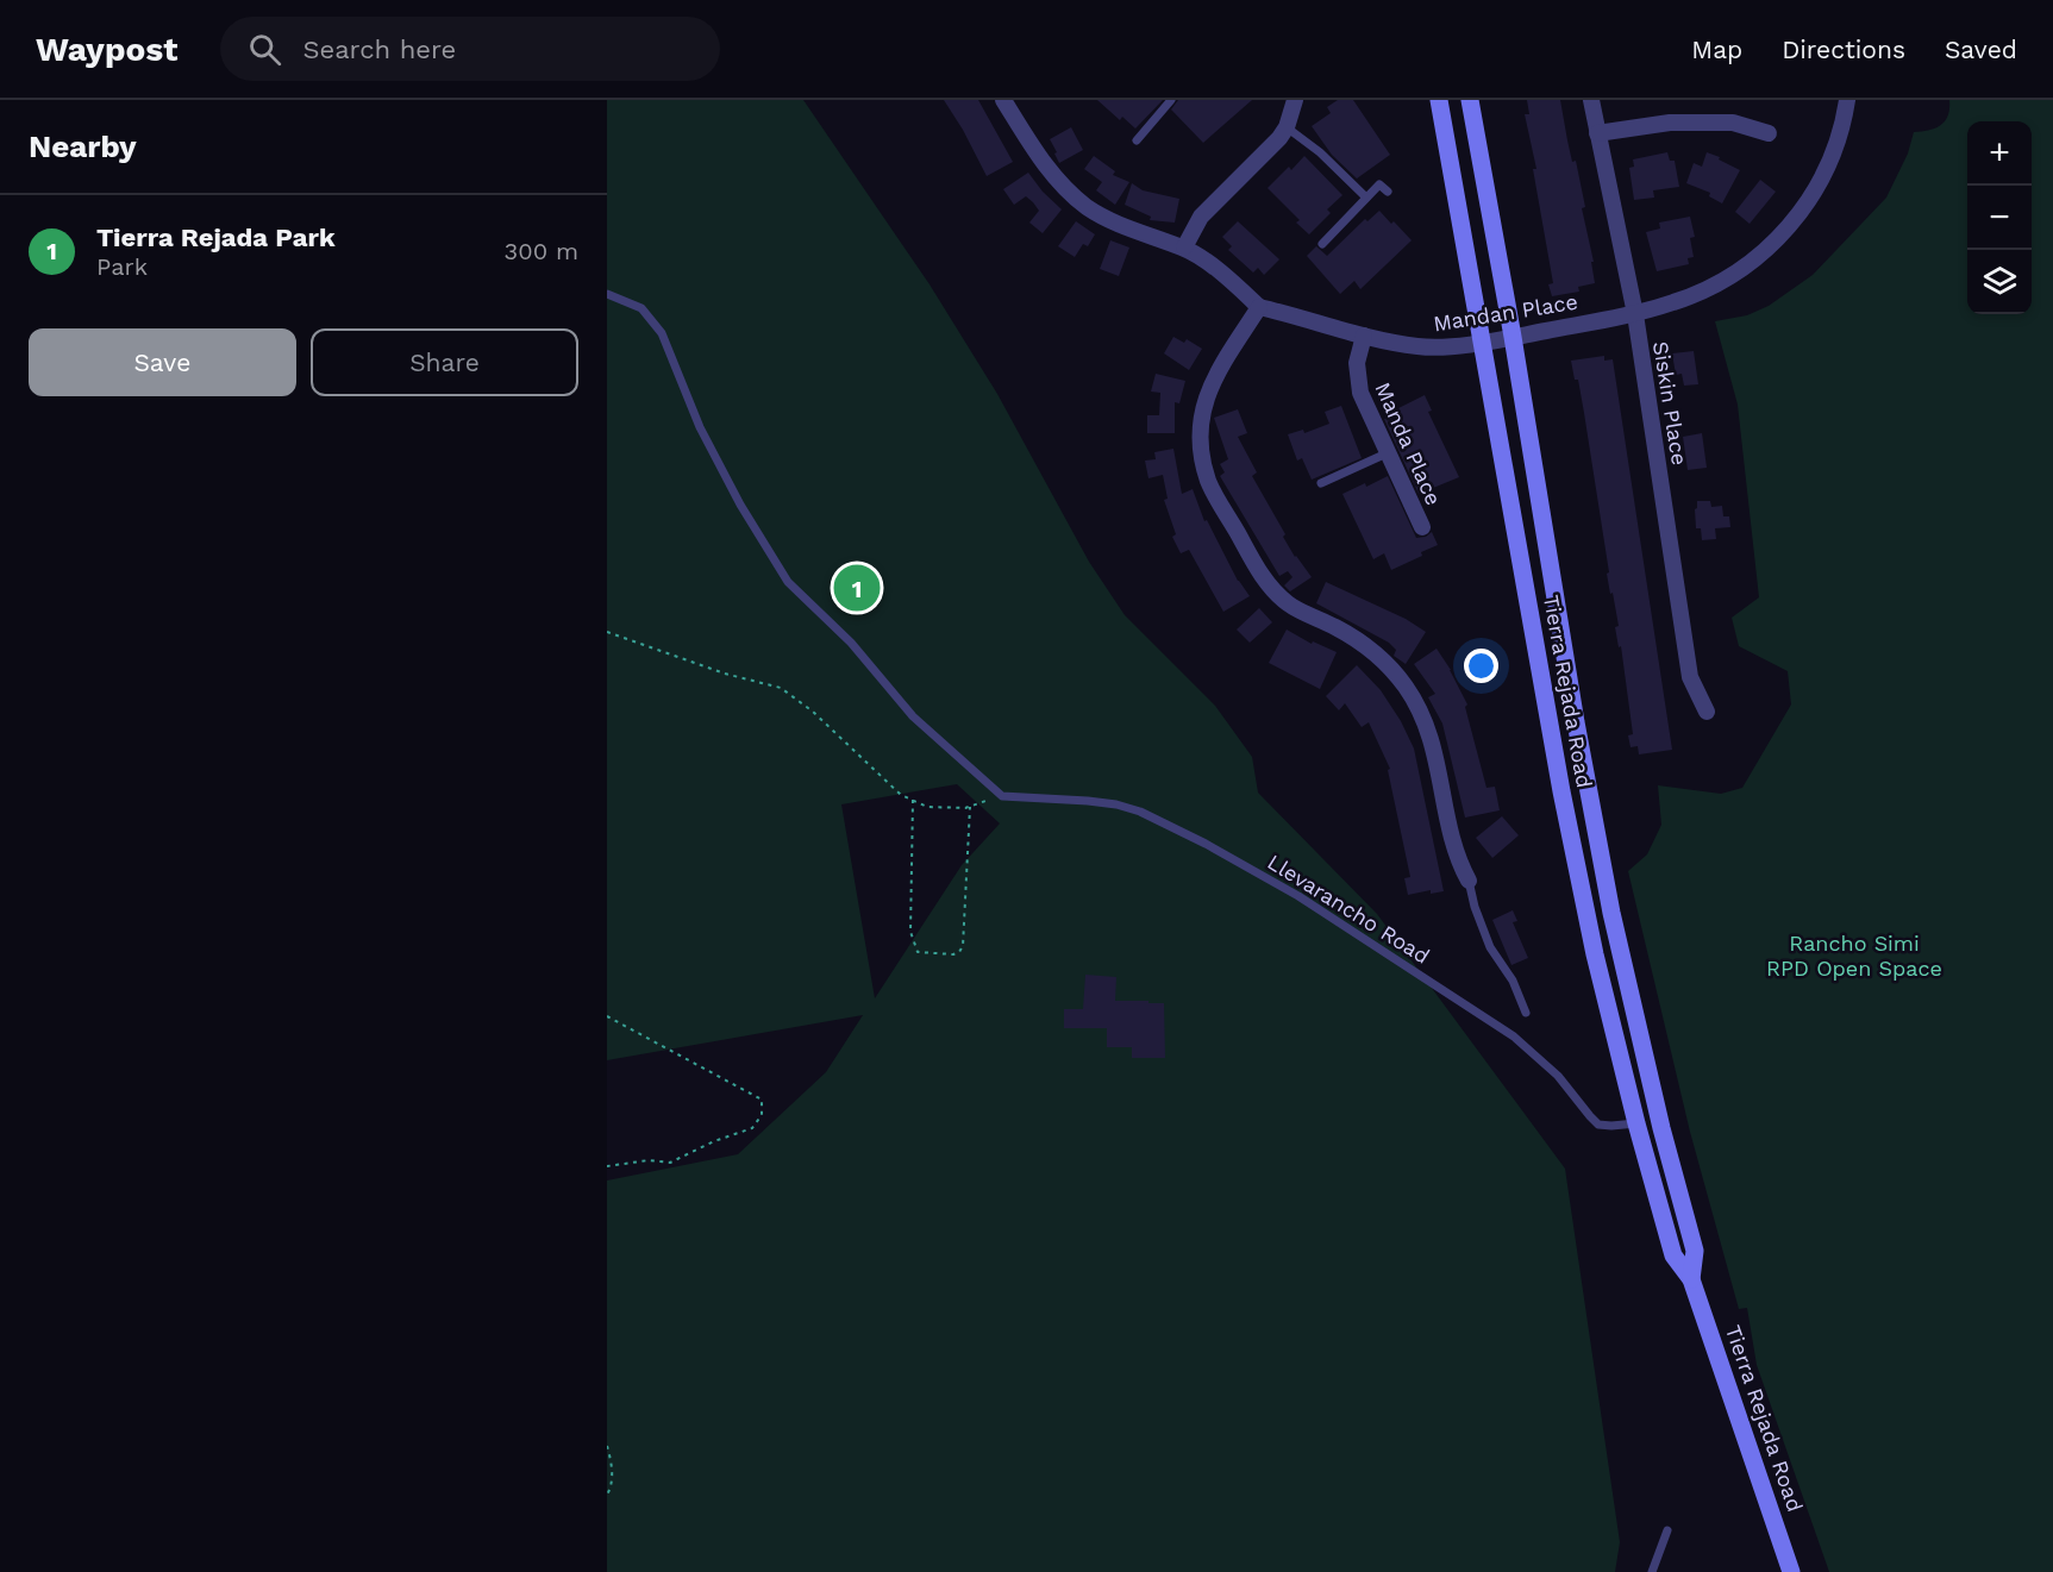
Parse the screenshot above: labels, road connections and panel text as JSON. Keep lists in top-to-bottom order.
{
  "streets": {
    "main road": ["Tierra Rejada Road"],
    "street": ["Mandan Place", "Siskin Place", "Manda Place"],
    "lane": ["Llevarancho Road"]
  },
  "crossings": [
    ["Mandan Place", "Siskin Place"],
    ["Mandan Place", "Manda Place"],
    ["Mandan Place", "Tierra Rejada Road"],
    ["Tierra Rejada Road", "Llevarancho Road"]
  ],
  "parks": ["Rancho Simi RPD Open Space"],
  "page": {
    "header": "Waypost",
    "search": "Search here",
    "nav": ["Map", "Directions", "Saved"],
    "heading": "Nearby",
    "map_buttons": ["+", "−"],
    "list": [
      {
        "mark": "1",
        "name": "Tierra Rejada Park",
        "note": "Park",
        "value": "300 m"
      }
    ],
    "buttons": ["Save", "Share"],
    "pins": "1"
  }
}
